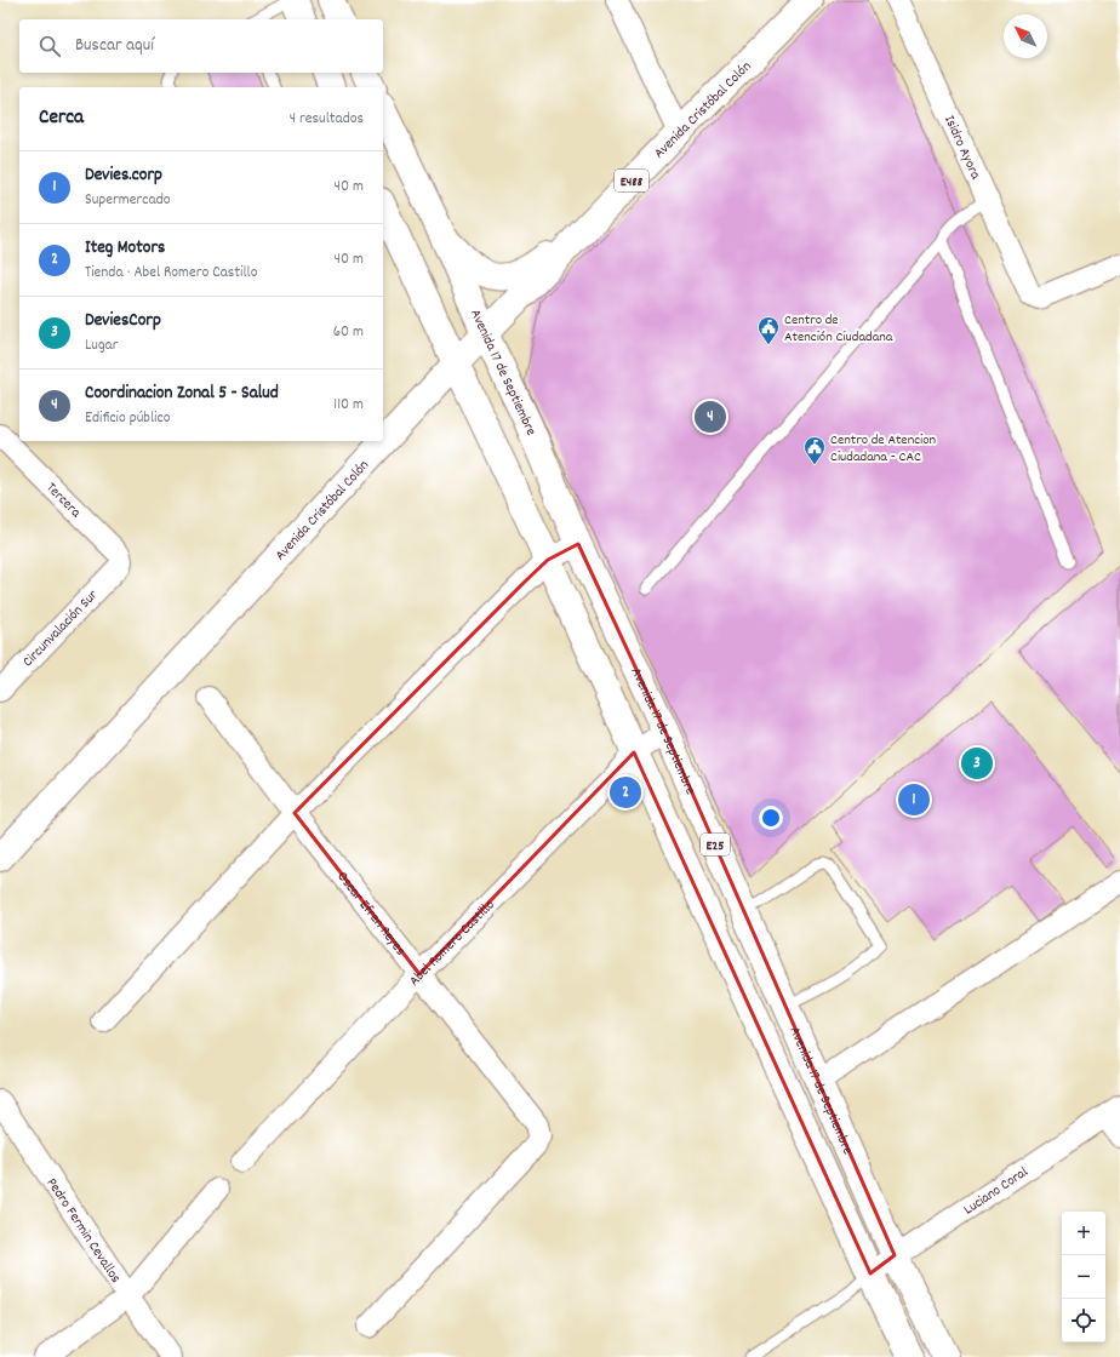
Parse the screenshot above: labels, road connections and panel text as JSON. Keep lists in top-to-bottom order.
{
  "streets": {
    "main road": [
      "Avenida Cristóbal Colón",
      "E488",
      "Avenida 17 de Septiembre",
      "E25"
    ],
    "street": [
      "Isidro Ayora",
      "Tercera",
      "Circunvalación Sur",
      "Oscar Efren Reyes",
      "Abel Romero Castillo",
      "Luciano Coral",
      "Pedro Fermin Cevallos"
    ]
  },
  "crossings": [
    ["Avenida Cristóbal Colón", "Avenida 17 de Septiembre"],
    ["Avenida Cristóbal Colón", "E25"],
    ["Avenida 17 de Septiembre", "Abel Romero Castillo"],
    ["Avenida 17 de Septiembre", "Luciano Coral"],
    ["Tercera", "Circunvalación Sur"],
    ["E25", "Abel Romero Castillo"],
    ["E25", "Luciano Coral"],
    ["Oscar Efren Reyes", "Abel Romero Castillo"]
  ],
  "places": {
    "public building": ["Centro de Atención Ciudadana", "Centro de Atencion Ciudadana - CAC"]
  },
  "north": "top left",
  "page": {
    "search": "Buscar aquí",
    "heading": ["Cerca", "4 resultados"],
    "list": [
      {
        "mark": "1",
        "name": "Devies.corp",
        "note": "Supermercado",
        "value": "40 m"
      },
      {
        "mark": "2",
        "name": "Iteg Motors",
        "note": "Tienda · Abel Romero Castillo",
        "value": "40 m"
      },
      {
        "mark": "3",
        "name": "DeviesCorp",
        "note": "Lugar",
        "value": "60 m"
      },
      {
        "mark": "4",
        "name": "Coordinacion Zonal 5 - Salud",
        "note": "Edificio público",
        "value": "110 m"
      }
    ],
    "pins": [
      "4",
      "3",
      "2",
      "1"
    ],
    "map_buttons": ["+", "−"]
  }
}
